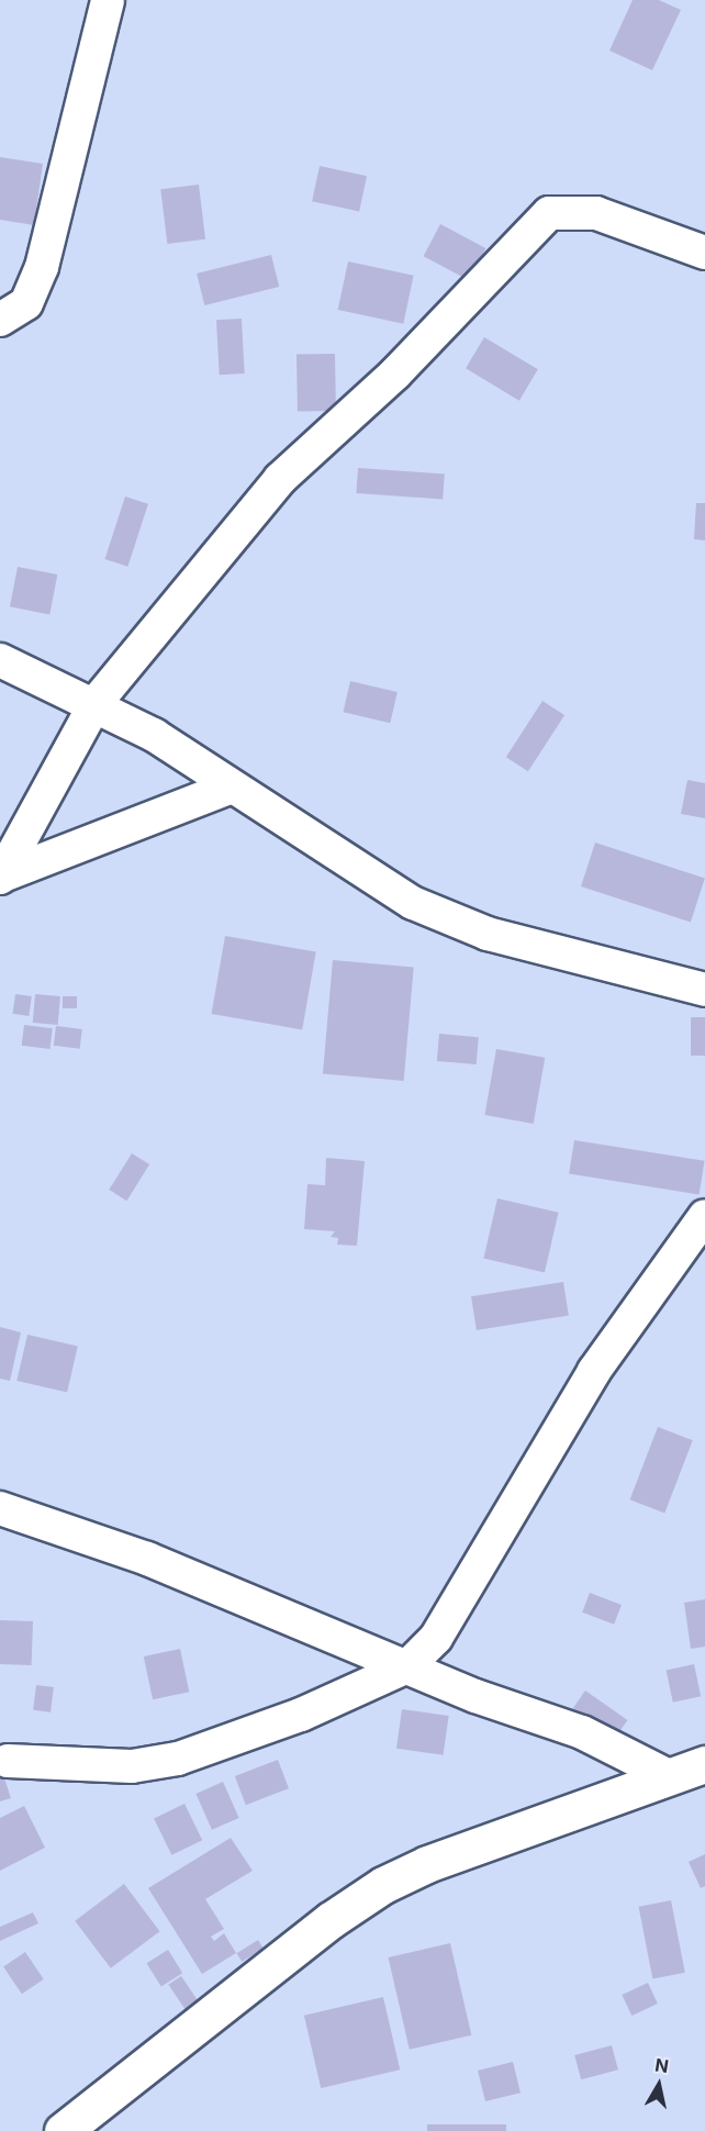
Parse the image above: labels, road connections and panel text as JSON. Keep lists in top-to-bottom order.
{
  "north": "top"
}
